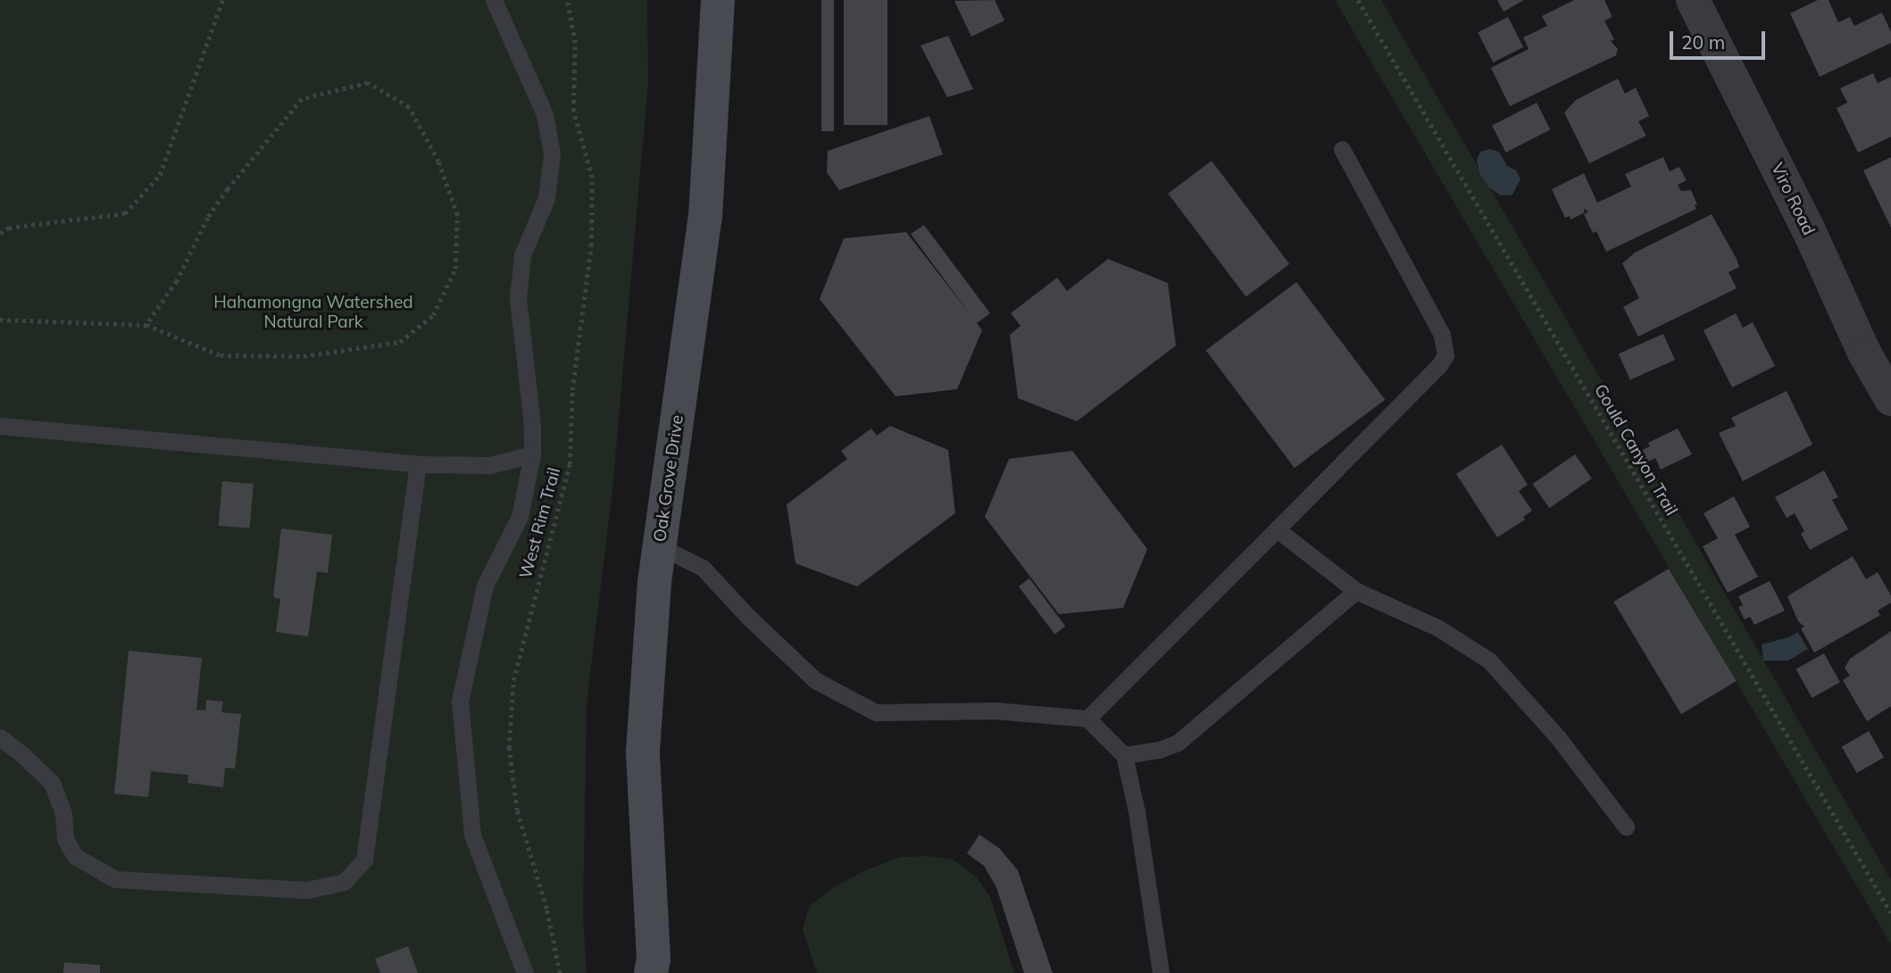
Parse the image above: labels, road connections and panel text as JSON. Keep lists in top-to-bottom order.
{
  "streets": {
    "street": ["Viro Road", "Oak Grove Drive"],
    "path": ["Gould Canyon Trail", "West Rim Trail"]
  },
  "parks": ["Hahamongna Watershed Natural Park"],
  "scale_bar": "20 m"
}
